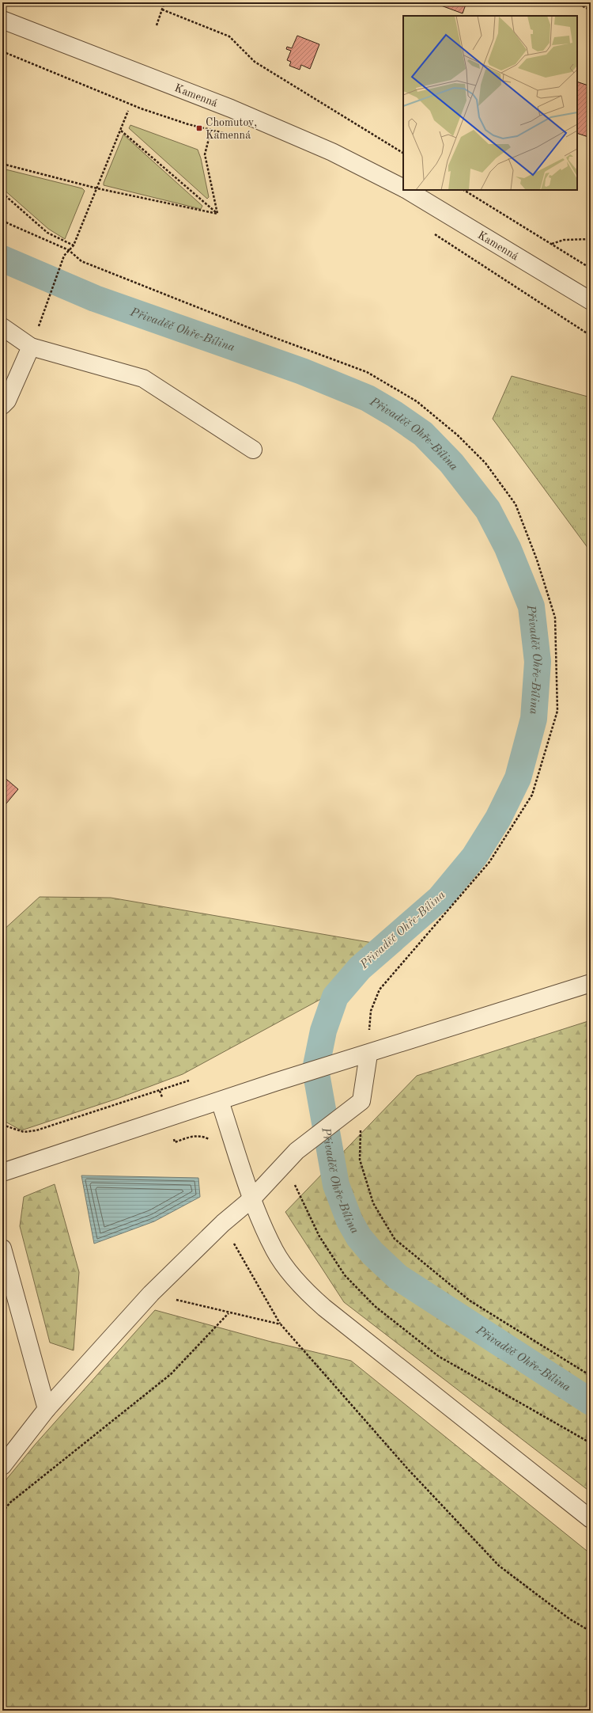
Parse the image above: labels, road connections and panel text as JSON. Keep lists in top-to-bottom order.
{
  "streets": {
    "street": ["Kamenná"]
  },
  "water": ["Přivaděč Ohře-Bílina"],
  "places": {
    "transit": ["Chomutov, Kamenná"]
  }
}
